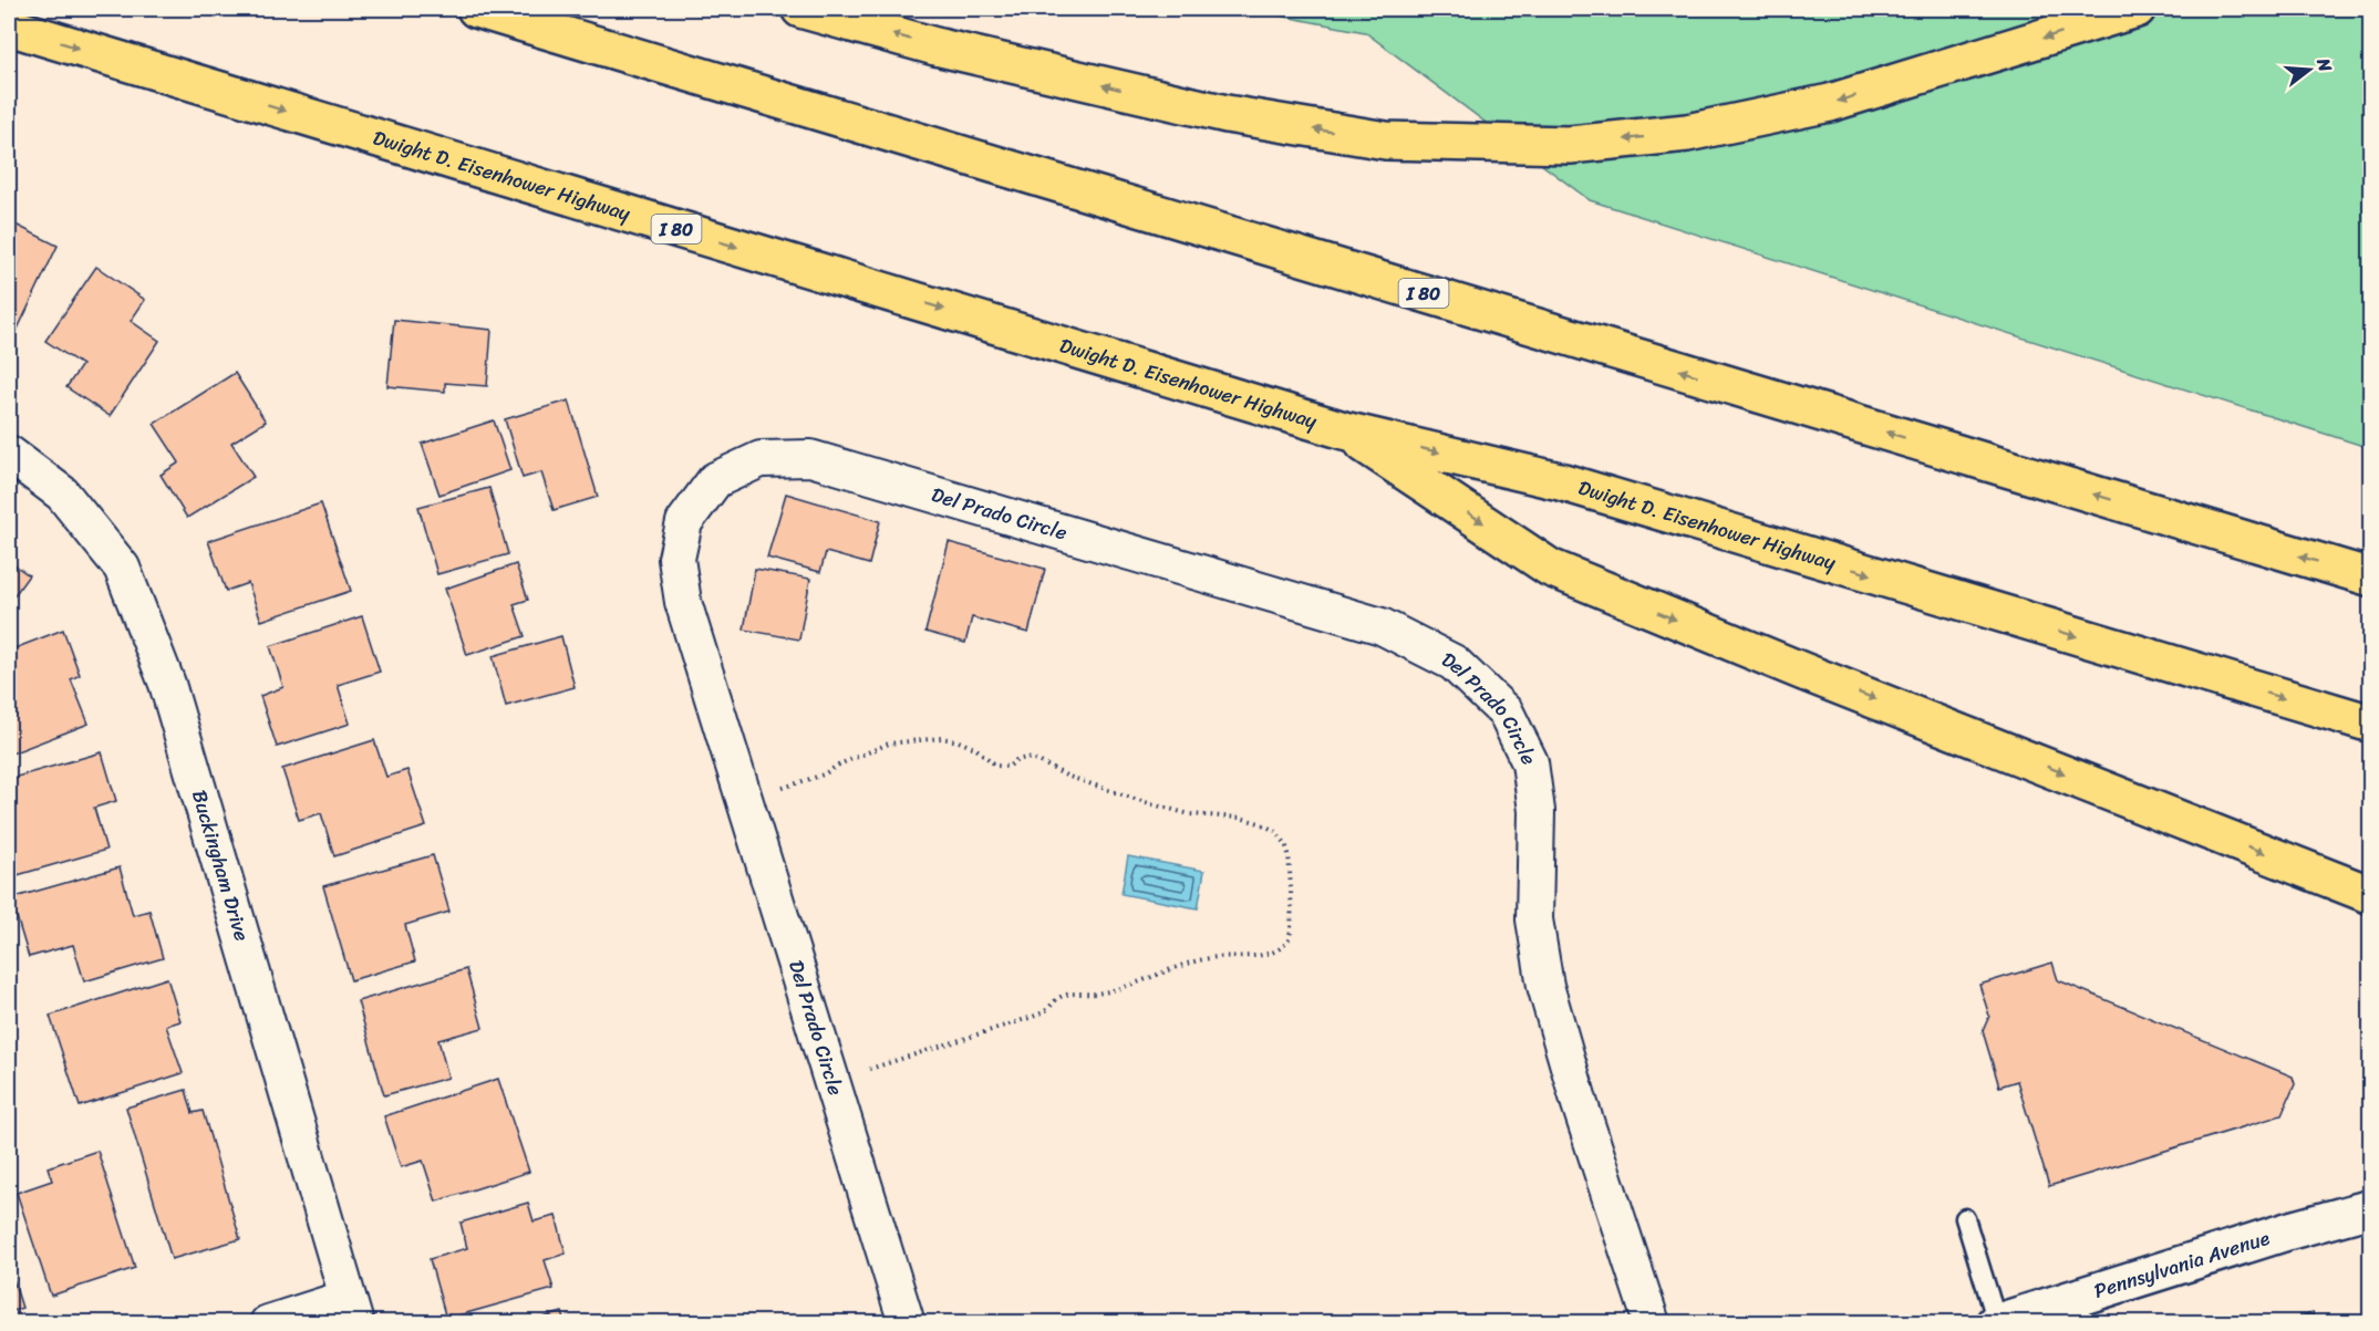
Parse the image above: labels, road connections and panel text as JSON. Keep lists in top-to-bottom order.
{
  "streets": {
    "highway": ["Dwight D. Eisenhower Highway", "I 80"],
    "street": ["Del Prado Circle", "Buckingham Drive", "Pennsylvania Avenue"]
  },
  "north": "right"
}
